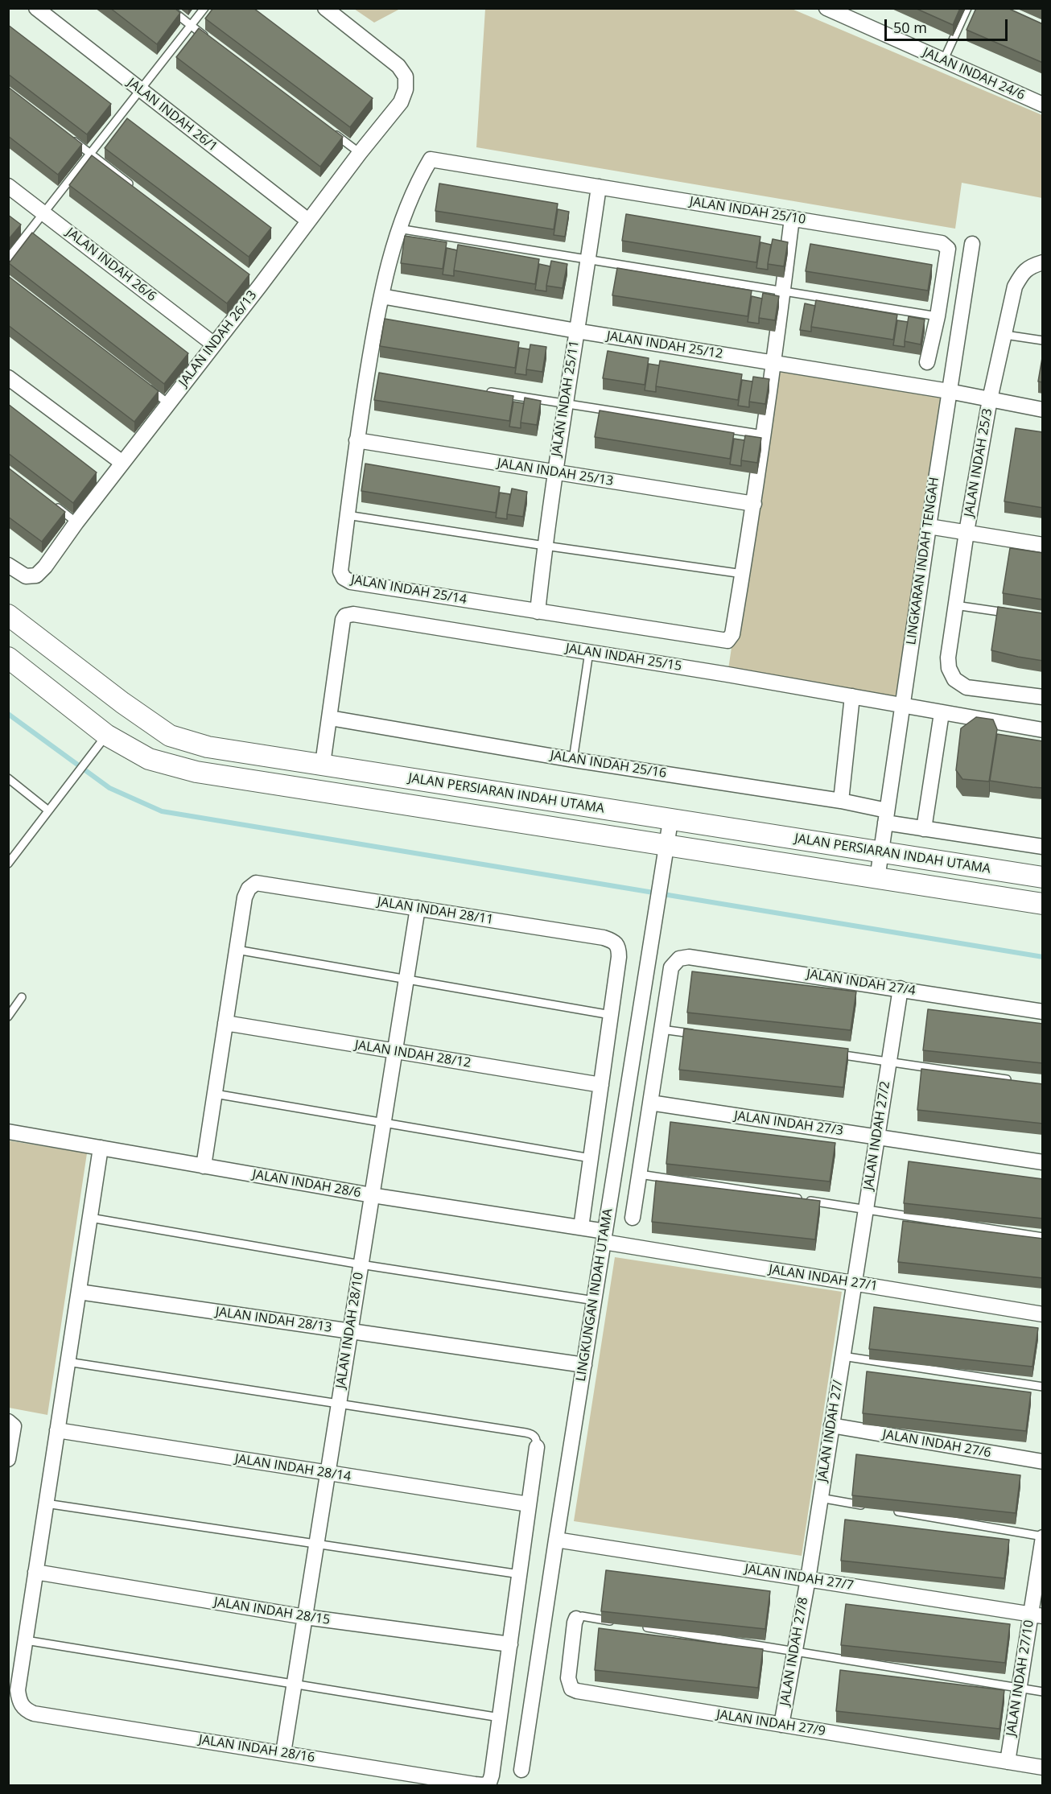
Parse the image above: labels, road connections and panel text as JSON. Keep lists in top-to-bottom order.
{
  "streets": {
    "main road": ["JALAN PERSIARAN INDAH UTAMA"],
    "street": [
      "JALAN INDAH 24/6",
      "JALAN INDAH 26/1",
      "JALAN INDAH 25/10",
      "JALAN INDAH 26/6",
      "JALAN INDAH 26/13",
      "JALAN INDAH 25/12",
      "JALAN INDAH 25/11",
      "JALAN INDAH 25/3",
      "JALAN INDAH 25/13",
      "LINGKARAN INDAH TENGAH",
      "JALAN INDAH 25/14",
      "JALAN INDAH 25/15",
      "JALAN INDAH 25/16",
      "JALAN INDAH 28/11",
      "JALAN INDAH 27/4",
      "JALAN INDAH 28/12",
      "JALAN INDAH 27/3",
      "JALAN INDAH 27/2",
      "JALAN INDAH 28/6",
      "JALAN INDAH 27/1",
      "LINGKUNGAN INDAH UTAMA",
      "JALAN INDAH 28/13",
      "JALAN INDAH 28/10",
      "JALAN INDAH 27/",
      "JALAN INDAH 27/6",
      "JALAN INDAH 28/14",
      "JALAN INDAH 27/7",
      "JALAN INDAH 28/15",
      "JALAN INDAH 27/8",
      "JALAN INDAH 27/10",
      "JALAN INDAH 27/9",
      "JALAN INDAH 28/16"
    ]
  },
  "crossings": [
    ["JALAN INDAH 26/1", "JALAN INDAH 26/13"],
    ["JALAN INDAH 25/10", "JALAN INDAH 25/11"],
    ["JALAN INDAH 25/10", "JALAN INDAH 25/14"],
    ["JALAN INDAH 26/6", "JALAN INDAH 26/13"],
    ["JALAN INDAH 25/12", "JALAN INDAH 25/11"],
    ["JALAN INDAH 25/12", "JALAN INDAH 25/3"],
    ["JALAN INDAH 25/12", "LINGKARAN INDAH TENGAH"],
    ["JALAN INDAH 25/12", "JALAN INDAH 25/14"],
    ["JALAN INDAH 25/11", "JALAN INDAH 25/13"],
    ["JALAN INDAH 25/11", "JALAN INDAH 25/14"],
    ["JALAN INDAH 25/13", "JALAN INDAH 25/14"],
    ["LINGKARAN INDAH TENGAH", "JALAN INDAH 25/15"],
    ["LINGKARAN INDAH TENGAH", "JALAN INDAH 25/16"],
    ["LINGKARAN INDAH TENGAH", "JALAN PERSIARAN INDAH UTAMA"],
    ["JALAN INDAH 25/15", "JALAN INDAH 25/16"],
    ["JALAN PERSIARAN INDAH UTAMA", "LINGKUNGAN INDAH UTAMA"],
    ["JALAN INDAH 28/11", "JALAN INDAH 28/10"],
    ["JALAN INDAH 27/4", "JALAN INDAH 27/2"],
    ["JALAN INDAH 28/12", "JALAN INDAH 28/10"],
    ["JALAN INDAH 27/3", "JALAN INDAH 27/2"],
    ["JALAN INDAH 27/2", "JALAN INDAH 27/1"],
    ["JALAN INDAH 27/2", "JALAN INDAH 27/"],
    ["JALAN INDAH 28/6", "JALAN INDAH 27/1"],
    ["JALAN INDAH 28/6", "LINGKUNGAN INDAH UTAMA"],
    ["JALAN INDAH 28/6", "JALAN INDAH 28/10"],
    ["JALAN INDAH 27/1", "LINGKUNGAN INDAH UTAMA"],
    ["JALAN INDAH 27/1", "JALAN INDAH 27/"],
    ["LINGKUNGAN INDAH UTAMA", "JALAN INDAH 28/13"],
    ["LINGKUNGAN INDAH UTAMA", "JALAN INDAH 27/7"],
    ["JALAN INDAH 28/13", "JALAN INDAH 28/10"],
    ["JALAN INDAH 28/10", "JALAN INDAH 28/14"],
    ["JALAN INDAH 28/10", "JALAN INDAH 28/15"],
    ["JALAN INDAH 28/10", "JALAN INDAH 28/16"],
    ["JALAN INDAH 27/", "JALAN INDAH 27/6"],
    ["JALAN INDAH 27/", "JALAN INDAH 27/7"],
    ["JALAN INDAH 27/", "JALAN INDAH 27/8"],
    ["JALAN INDAH 27/7", "JALAN INDAH 27/8"],
    ["JALAN INDAH 27/7", "JALAN INDAH 27/10"],
    ["JALAN INDAH 27/8", "JALAN INDAH 27/9"],
    ["JALAN INDAH 27/10", "JALAN INDAH 27/9"]
  ],
  "scale_bar": "50 m"
}
